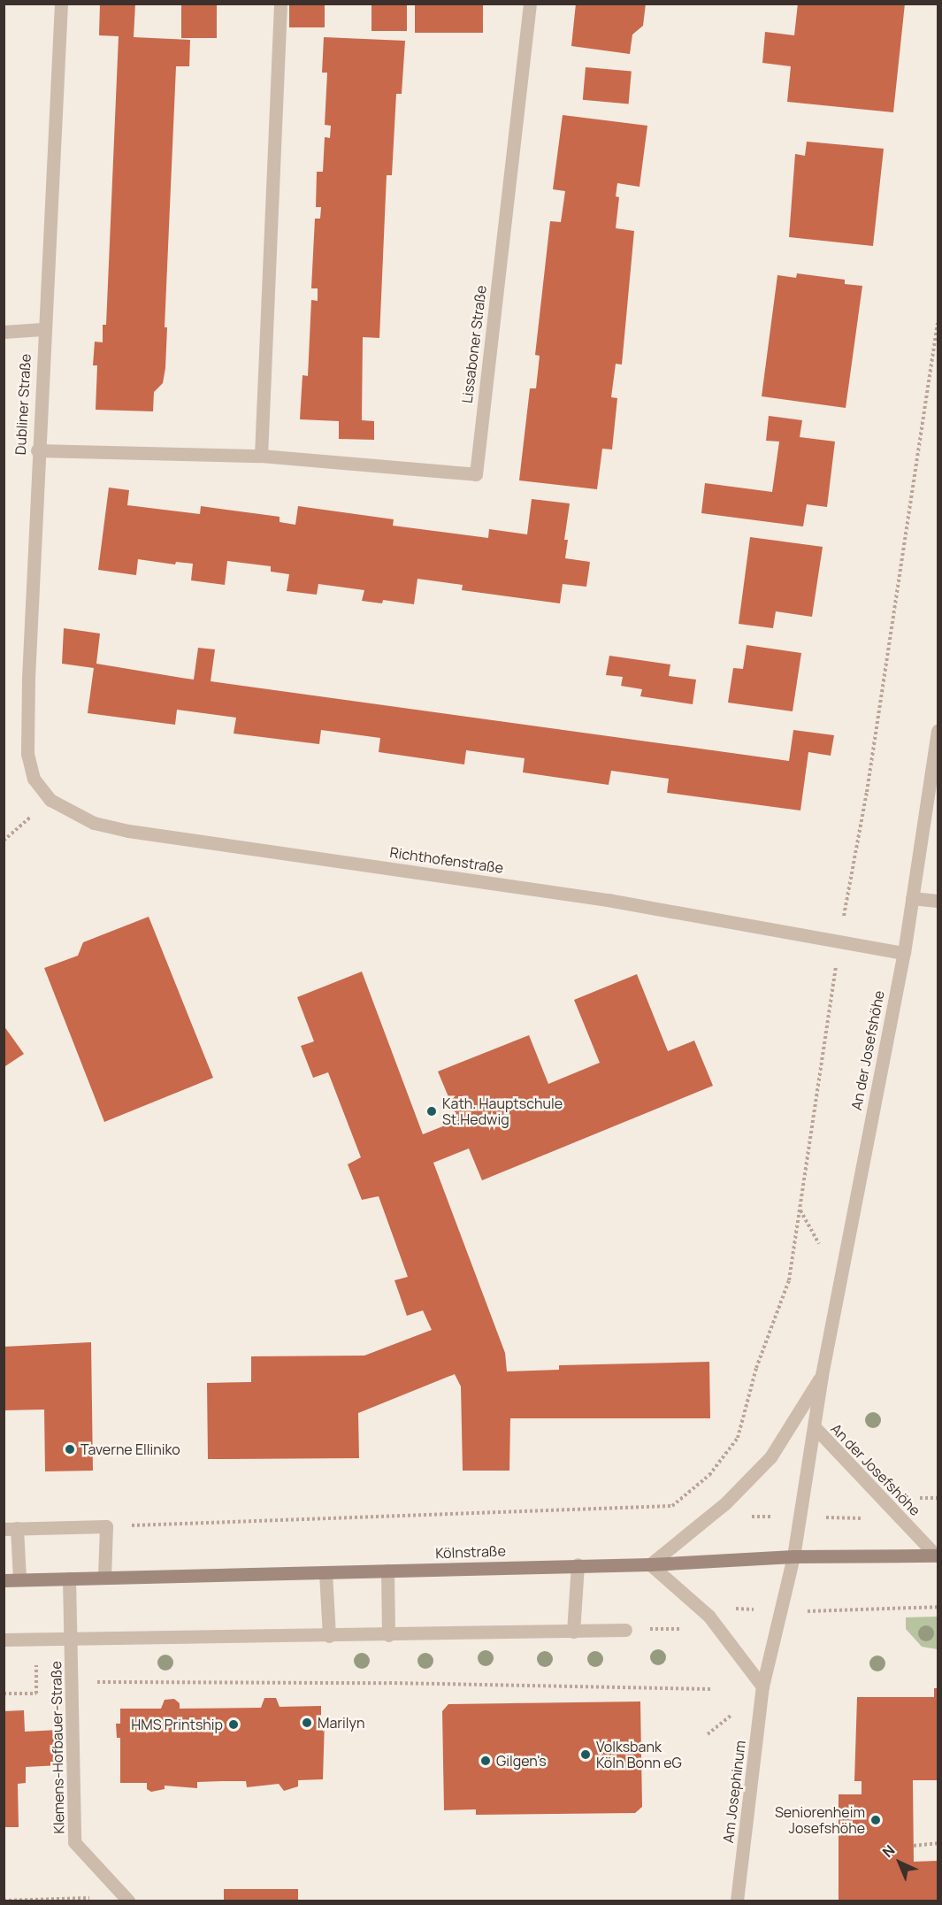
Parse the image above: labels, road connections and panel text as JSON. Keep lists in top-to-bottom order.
{
  "streets": {
    "main road": ["Kölnstraße"],
    "street": [
      "Lissaboner Straße",
      "Dubliner Straße",
      "Richthofenstraße",
      "An der Josefshöhe",
      "Klemens-Hofbauer-Straße",
      "Am Josephinum"
    ]
  },
  "crossings": [
    ["Lissaboner Straße", "Dubliner Straße"],
    ["Dubliner Straße", "Richthofenstraße"],
    ["Richthofenstraße", "An der Josefshöhe"],
    ["An der Josefshöhe", "Kölnstraße"],
    ["An der Josefshöhe", "Am Josephinum"],
    ["Kölnstraße", "Klemens-Hofbauer-Straße"],
    ["Kölnstraße", "Am Josephinum"]
  ],
  "places": [
    "Kath. Hauptschule St.Hedwig",
    "Taverne Elliniko",
    "Marilyn",
    "HMS Printship",
    "Volksbank Köln Bonn eG",
    "Gilgen's",
    "Seniorenheim Josefshöhe"
  ],
  "north": "top left"
}
